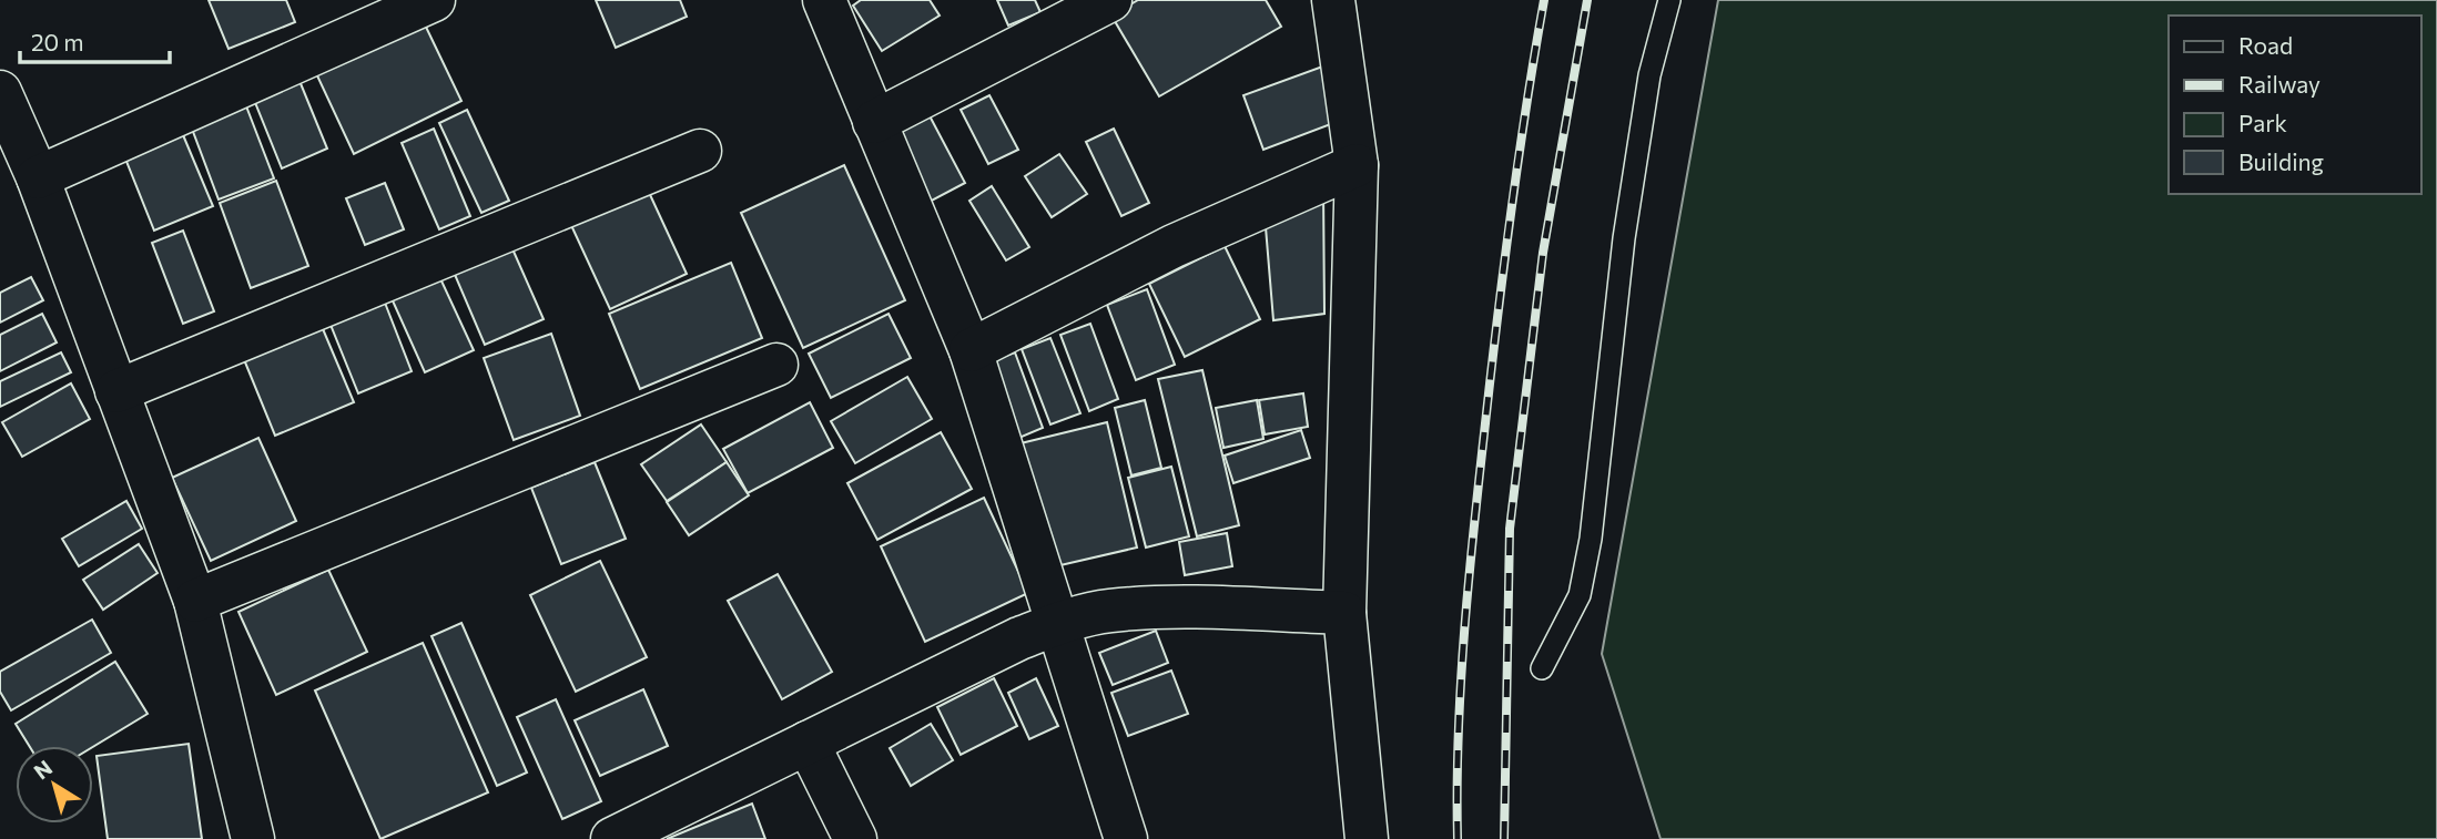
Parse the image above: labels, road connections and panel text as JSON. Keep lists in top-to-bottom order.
{
  "legend": [
    "Road",
    "Railway",
    "Park",
    "Building"
  ],
  "scale_bar": "20 m",
  "north": "top left"
}
